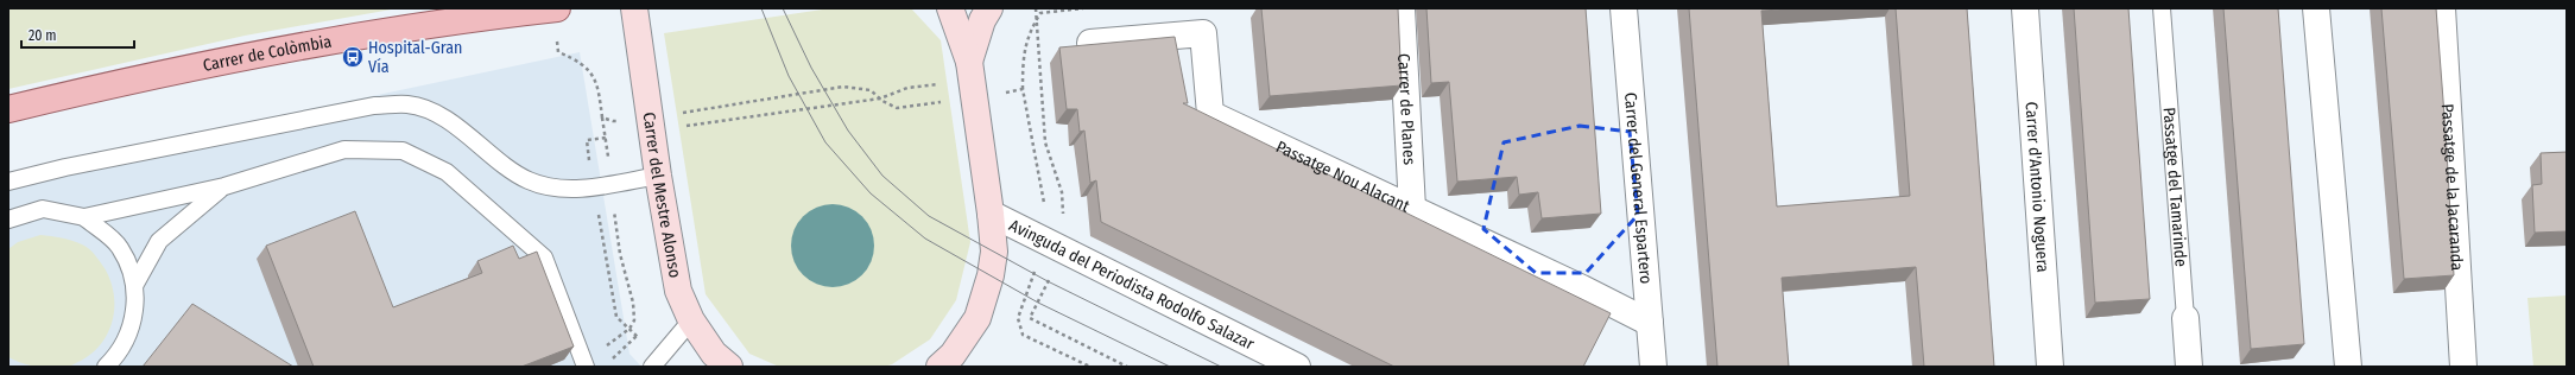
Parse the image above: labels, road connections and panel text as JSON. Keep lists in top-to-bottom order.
{
  "streets": {
    "main road": ["Carrer de Colòmbia", "Carrer del Mestre Alonso"],
    "street": [
      "Carrer de Planes",
      "Passatge Nou Alacant",
      "Carrer del General Espartero",
      "Carrer d'Antonio Noguera",
      "Passatge del Tamarinde",
      "Passatge de la Jacaranda",
      "Avinguda del Periodista Rodolfo Salazar"
    ]
  },
  "crossings": [
    ["Carrer de Planes", "Passatge Nou Alacant"],
    ["Passatge Nou Alacant", "Carrer del General Espartero"]
  ],
  "places": {
    "bus stop": ["Hospital-Gran Vía"]
  },
  "scale_bar": "20 m"
}
